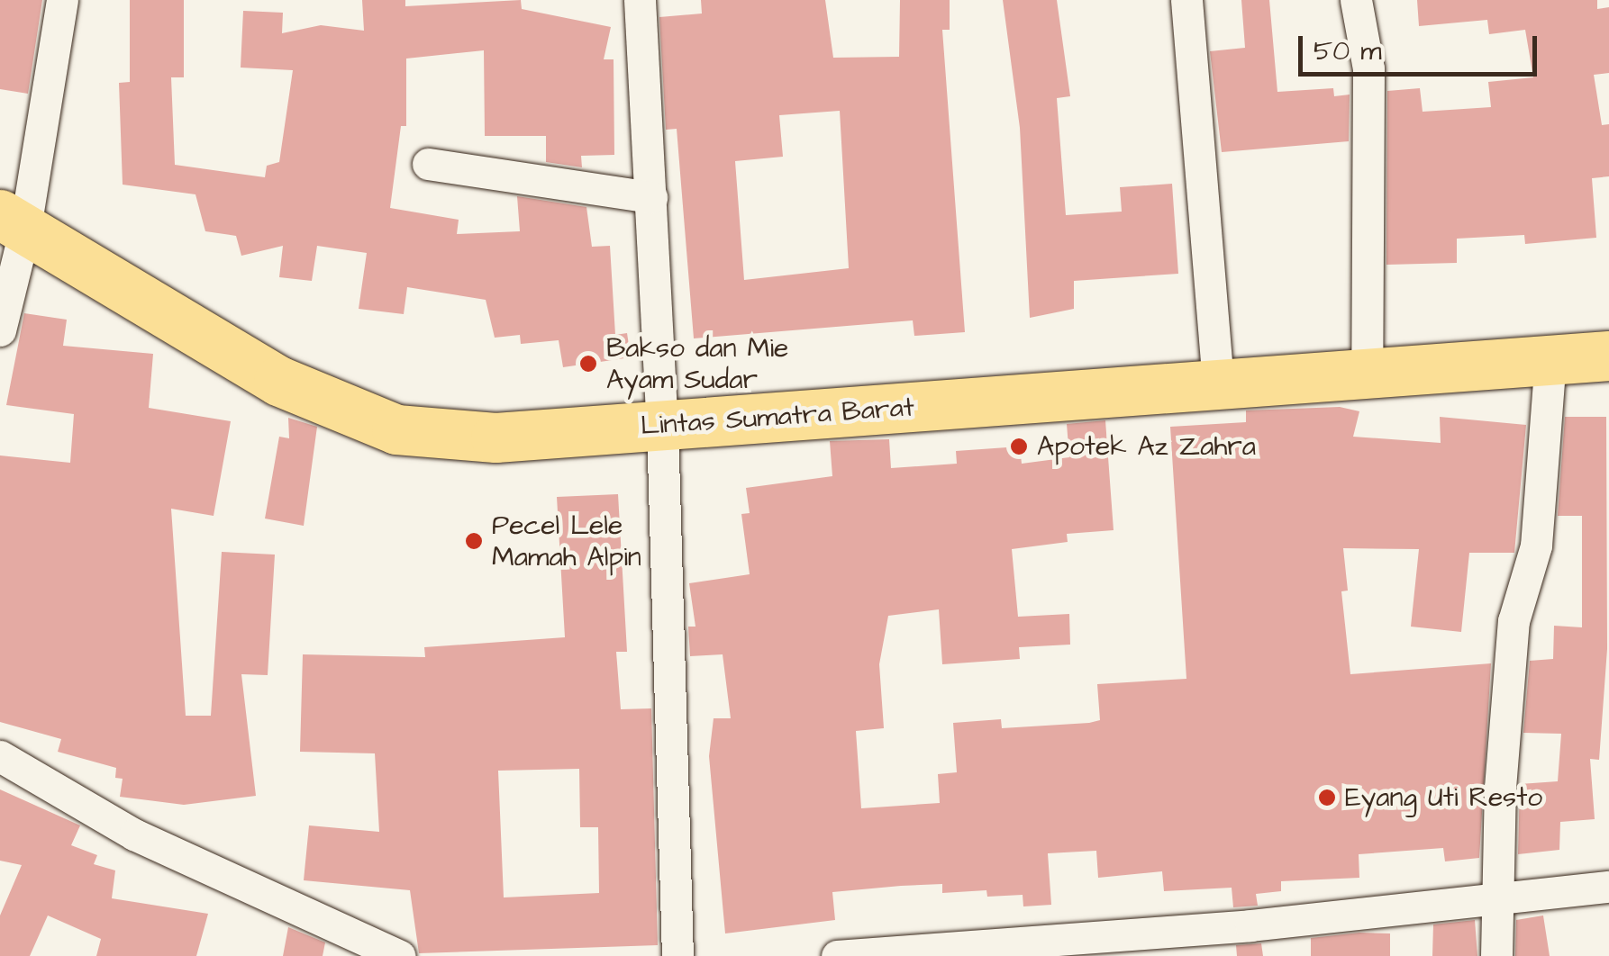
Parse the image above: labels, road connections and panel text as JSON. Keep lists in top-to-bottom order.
{
  "streets": {
    "highway": ["Lintas Sumatra Barat"]
  },
  "places": [
    "Bakso dan Mie Ayam Sudar",
    "Apotek Az Zahra",
    "Pecel Lele Mamah Alpin",
    "Eyang Uti Resto"
  ],
  "scale_bar": "50 m"
}
